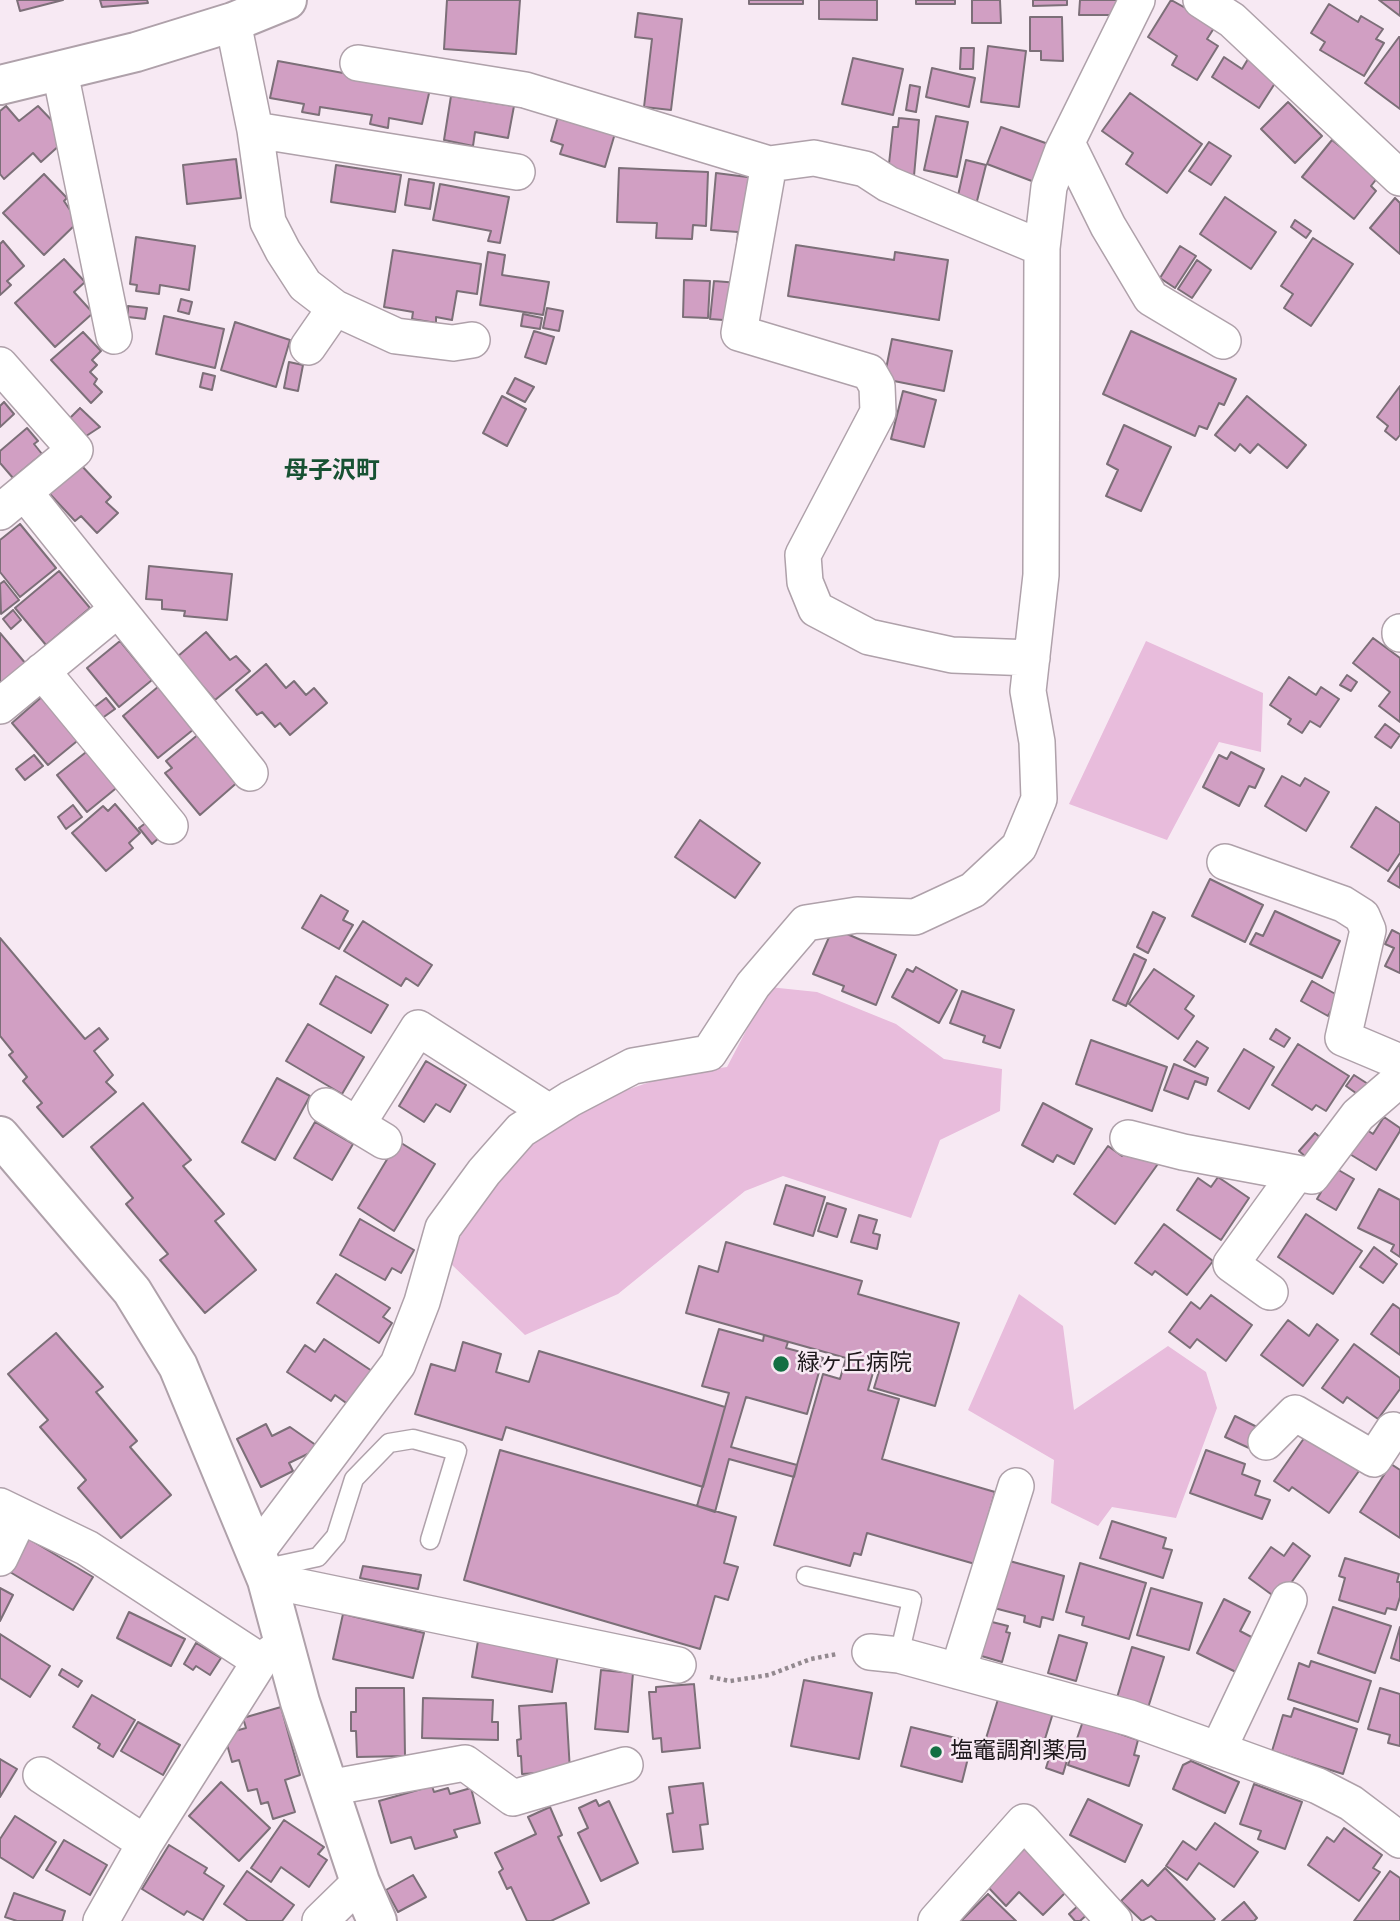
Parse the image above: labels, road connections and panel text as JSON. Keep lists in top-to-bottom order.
{
  "districts": ["母子沢町"],
  "places": ["緑ヶ丘病院", "塩竈調剤薬局"]
}
